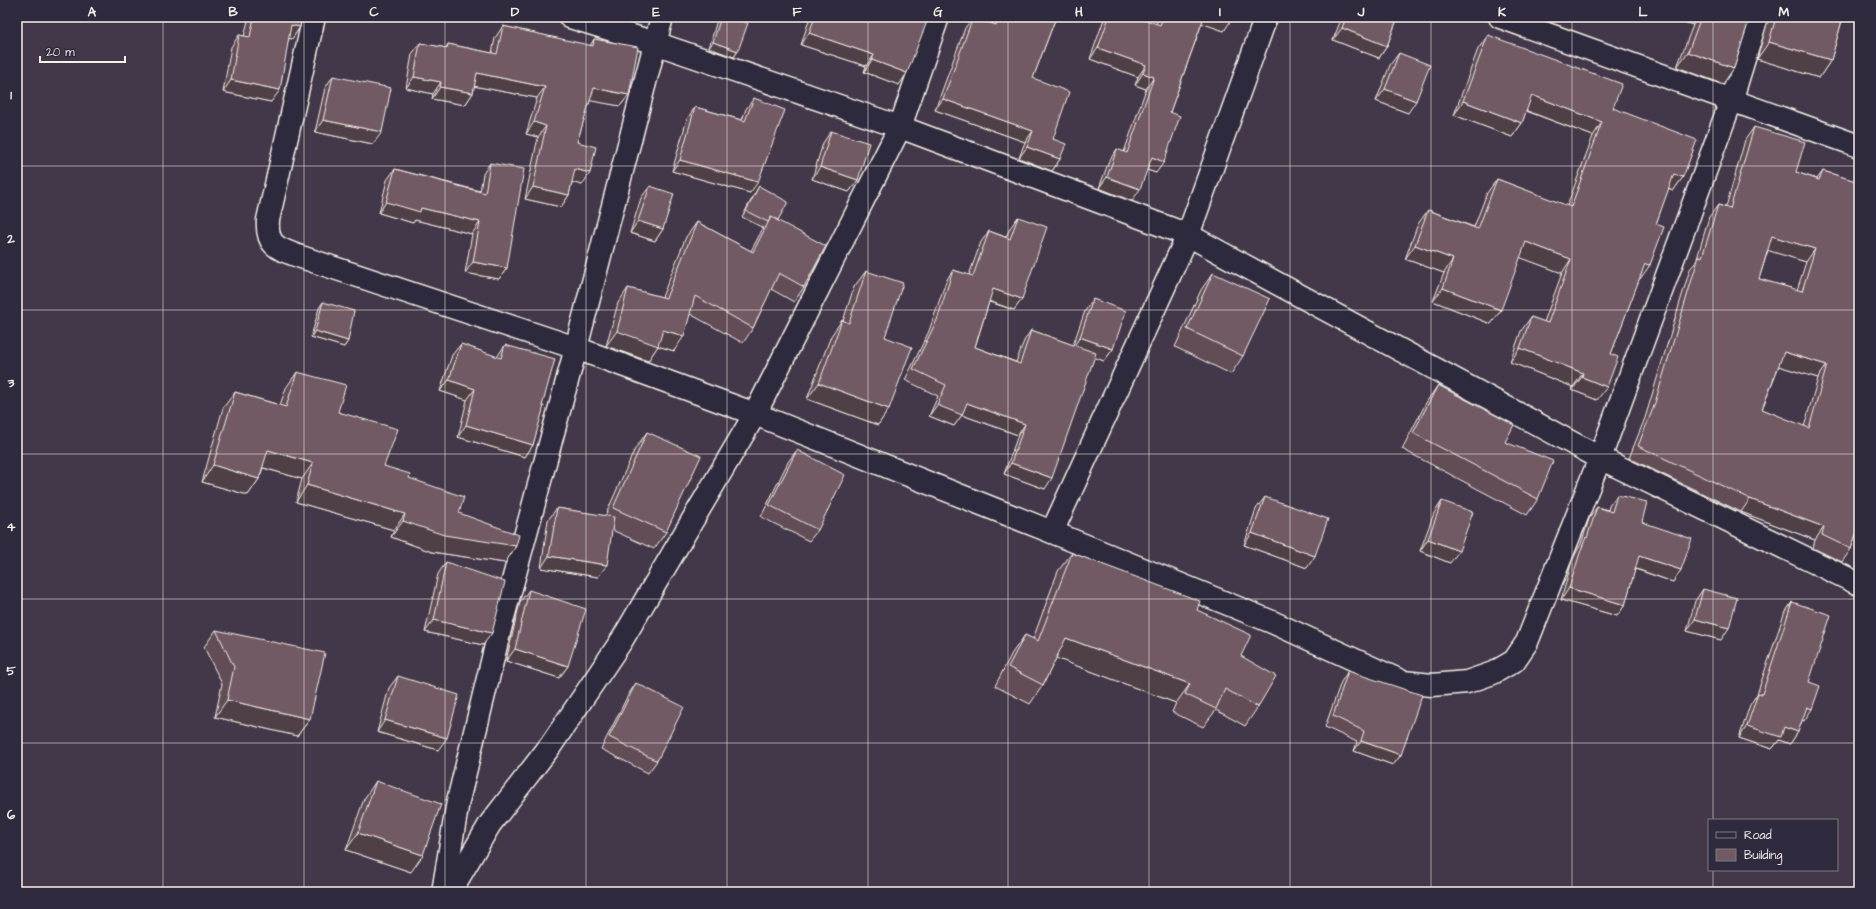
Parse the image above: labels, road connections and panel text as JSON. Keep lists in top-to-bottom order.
{
  "legend": ["Road", "Building"],
  "scale_bar": "20 m",
  "grid": {
    "columns": [
      "A",
      "B",
      "C",
      "D",
      "E",
      "F",
      "G",
      "H",
      "I",
      "J",
      "K",
      "L",
      "M"
    ],
    "rows": [
      "1",
      "2",
      "3",
      "4",
      "5",
      "6"
    ]
  }
}
